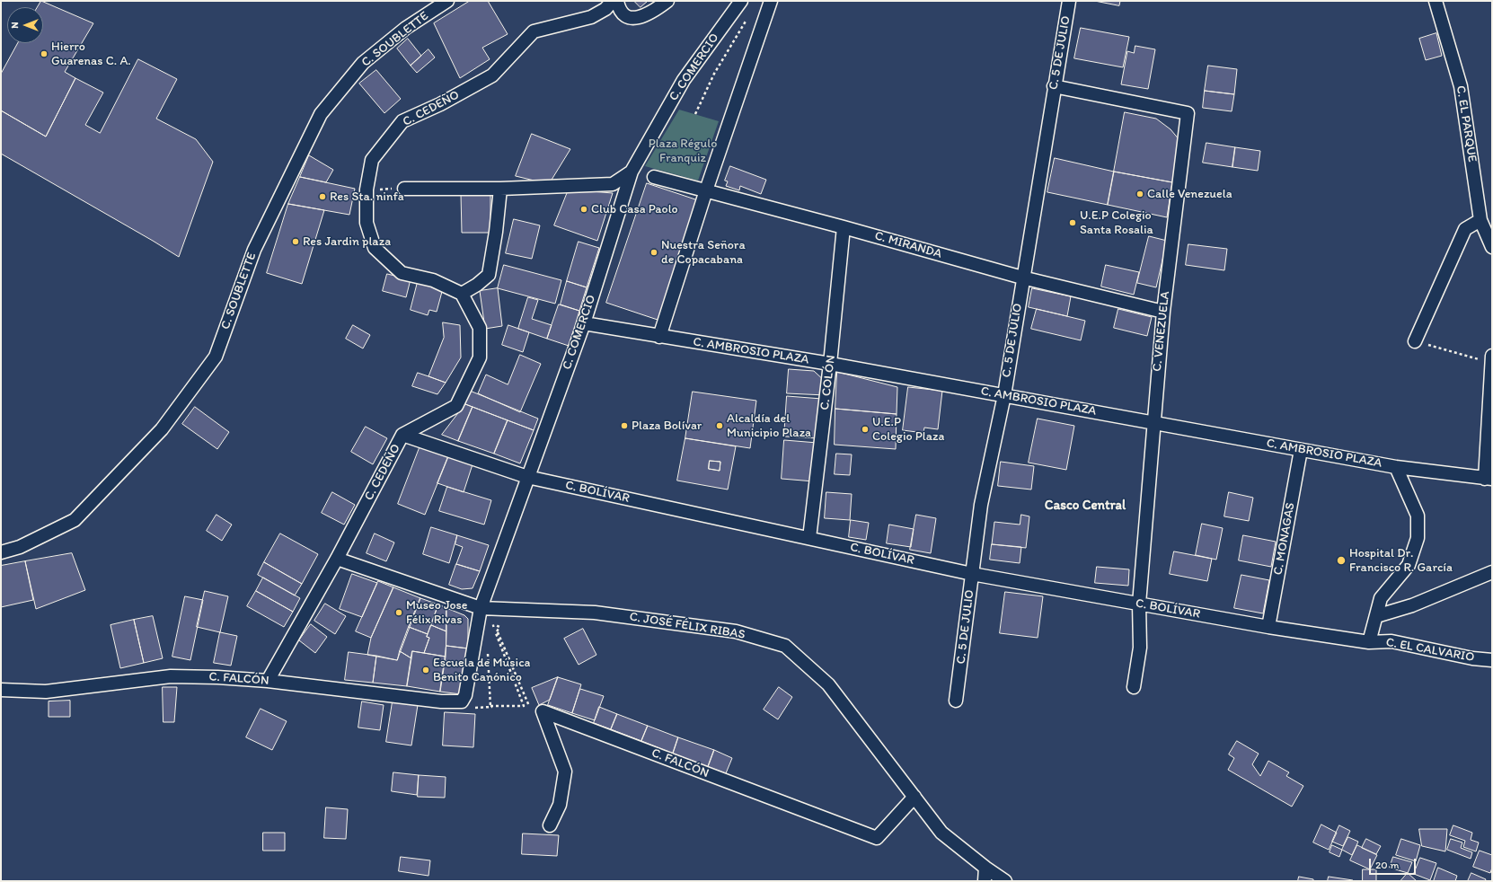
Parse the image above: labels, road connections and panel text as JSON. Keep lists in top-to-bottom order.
{
  "streets": {
    "street": [
      "C. SOUBLETTE",
      "C. 5 DE JULIO",
      "C. COMERCIO",
      "C. CEDEÑO",
      "C. EL PARQUE",
      "C. MIRANDA",
      "C. VENEZUELA",
      "C. AMBROSIO PLAZA",
      "C. COLÓN",
      "C. BOLÍVAR",
      "C. MONAGAS",
      "C. JOSÉ FÉLIX RIBAS",
      "C. EL CALVARIO",
      "C. FALCÓN"
    ]
  },
  "crossings": [
    ["C. 5 DE JULIO", "C. MIRANDA"],
    ["C. 5 DE JULIO", "C. VENEZUELA"],
    ["C. 5 DE JULIO", "C. AMBROSIO PLAZA"],
    ["C. 5 DE JULIO", "C. BOLÍVAR"],
    ["C. COMERCIO", "C. AMBROSIO PLAZA"],
    ["C. COMERCIO", "C. BOLÍVAR"],
    ["C. COMERCIO", "C. JOSÉ FÉLIX RIBAS"],
    ["C. COMERCIO", "C. FALCÓN"],
    ["C. CEDEÑO", "C. BOLÍVAR"],
    ["C. CEDEÑO", "C. JOSÉ FÉLIX RIBAS"],
    ["C. CEDEÑO", "C. FALCÓN"],
    ["C. MIRANDA", "C. VENEZUELA"],
    ["C. MIRANDA", "C. COLÓN"],
    ["C. VENEZUELA", "C. AMBROSIO PLAZA"],
    ["C. VENEZUELA", "C. BOLÍVAR"],
    ["C. AMBROSIO PLAZA", "C. COLÓN"],
    ["C. AMBROSIO PLAZA", "C. MONAGAS"],
    ["C. COLÓN", "C. BOLÍVAR"],
    ["C. BOLÍVAR", "C. MONAGAS"],
    ["C. BOLÍVAR", "C. EL CALVARIO"],
    ["C. JOSÉ FÉLIX RIBAS", "C. FALCÓN"]
  ],
  "districts": ["Casco Central"],
  "parks": ["Plaza Régulo Franquiz"],
  "places": [
    "Hierro Guarenas C. A.",
    "Calle Venezuela",
    "Res Sta. ninfa",
    "Club Casa Paolo",
    "U.E.P Colegio Santa Rosalia",
    "Res Jardin plaza",
    "Nuestra Señora de Copacabana",
    "Plaza Bolívar",
    "Alcaldía del Municipio Plaza",
    "U.E.P Colegio Plaza",
    "Hospital Dr. Francisco R. García",
    "Museo Jose Félix Rivas",
    "Escuela de Música Benito Canónico"
  ],
  "scale_bar": "20 m",
  "north": "left"
}
